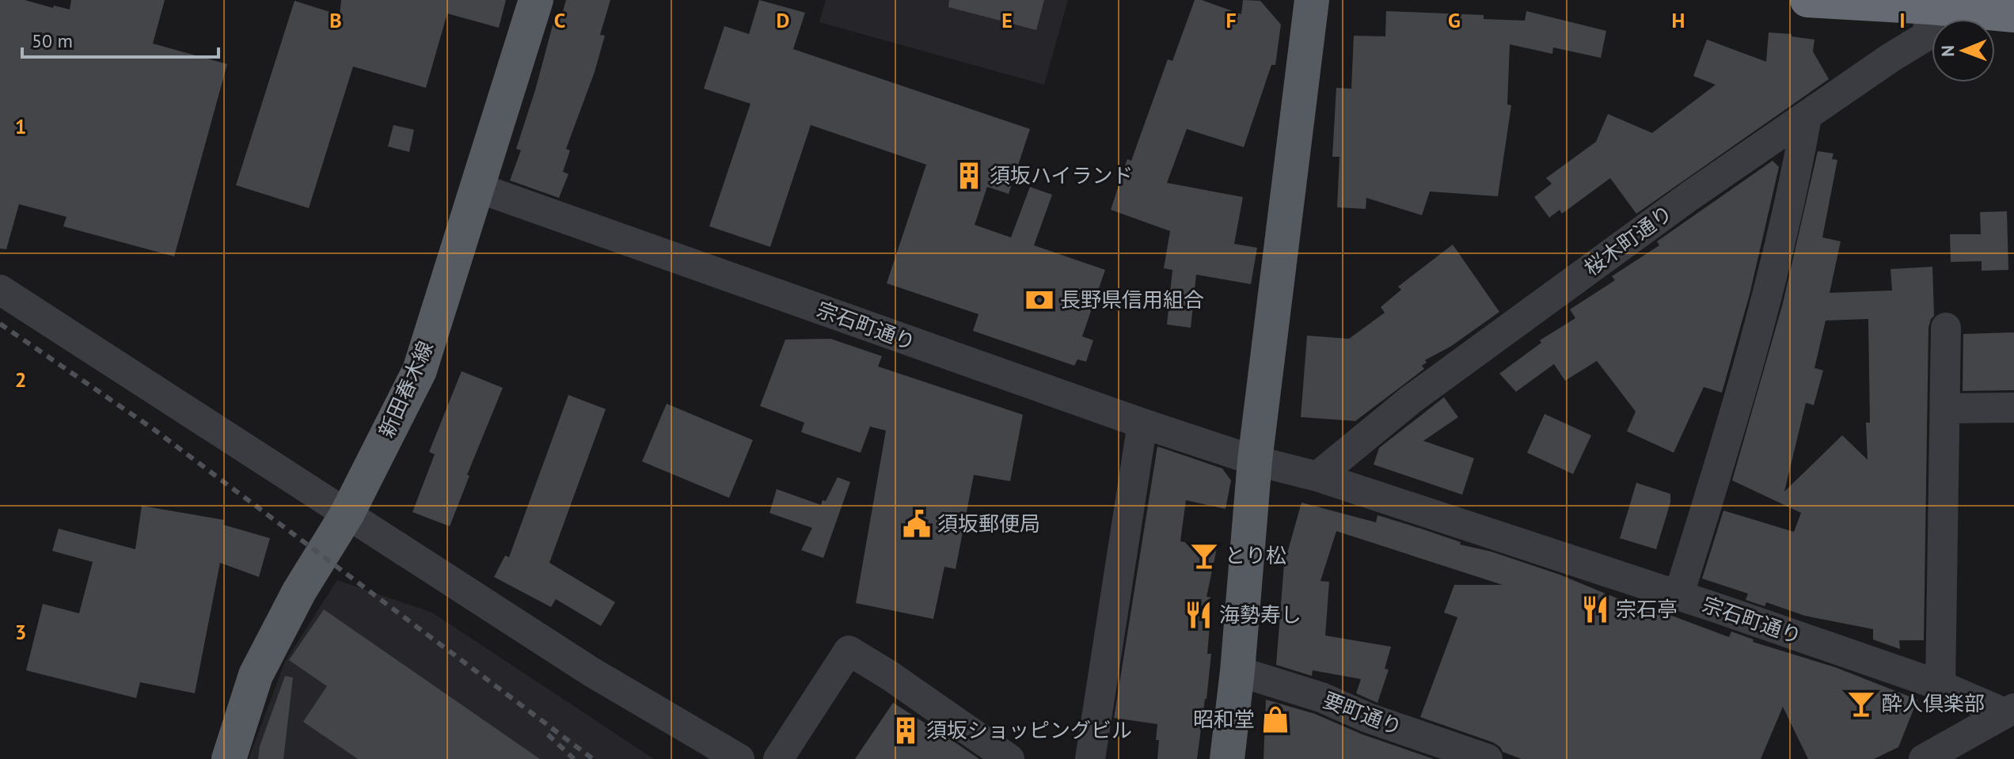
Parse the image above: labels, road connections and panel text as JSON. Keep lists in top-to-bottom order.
{
  "streets": {
    "main road": ["新田春木線"],
    "street": ["桜木町通り", "宗石町通り", "要町通り"]
  },
  "crossings": [
    ["桜木町通り", "宗石町通り"],
    ["宗石町通り", "新田春木線"]
  ],
  "places": {
    "building": ["須坂ハイランド", "須坂ショッピングビル"],
    "bank": ["長野県信用組合"],
    "public building": ["須坂郵便局"],
    "bar": ["とり松", "酔人倶楽部"],
    "restaurant": ["宗石亭", "海勢寿し"],
    "shop": ["昭和堂"]
  },
  "scale_bar": "50 m",
  "north": "left",
  "grid": {
    "columns": [
      "B",
      "C",
      "D",
      "E",
      "F",
      "G",
      "H",
      "I"
    ],
    "rows": ["1", "2", "3"]
  }
}
